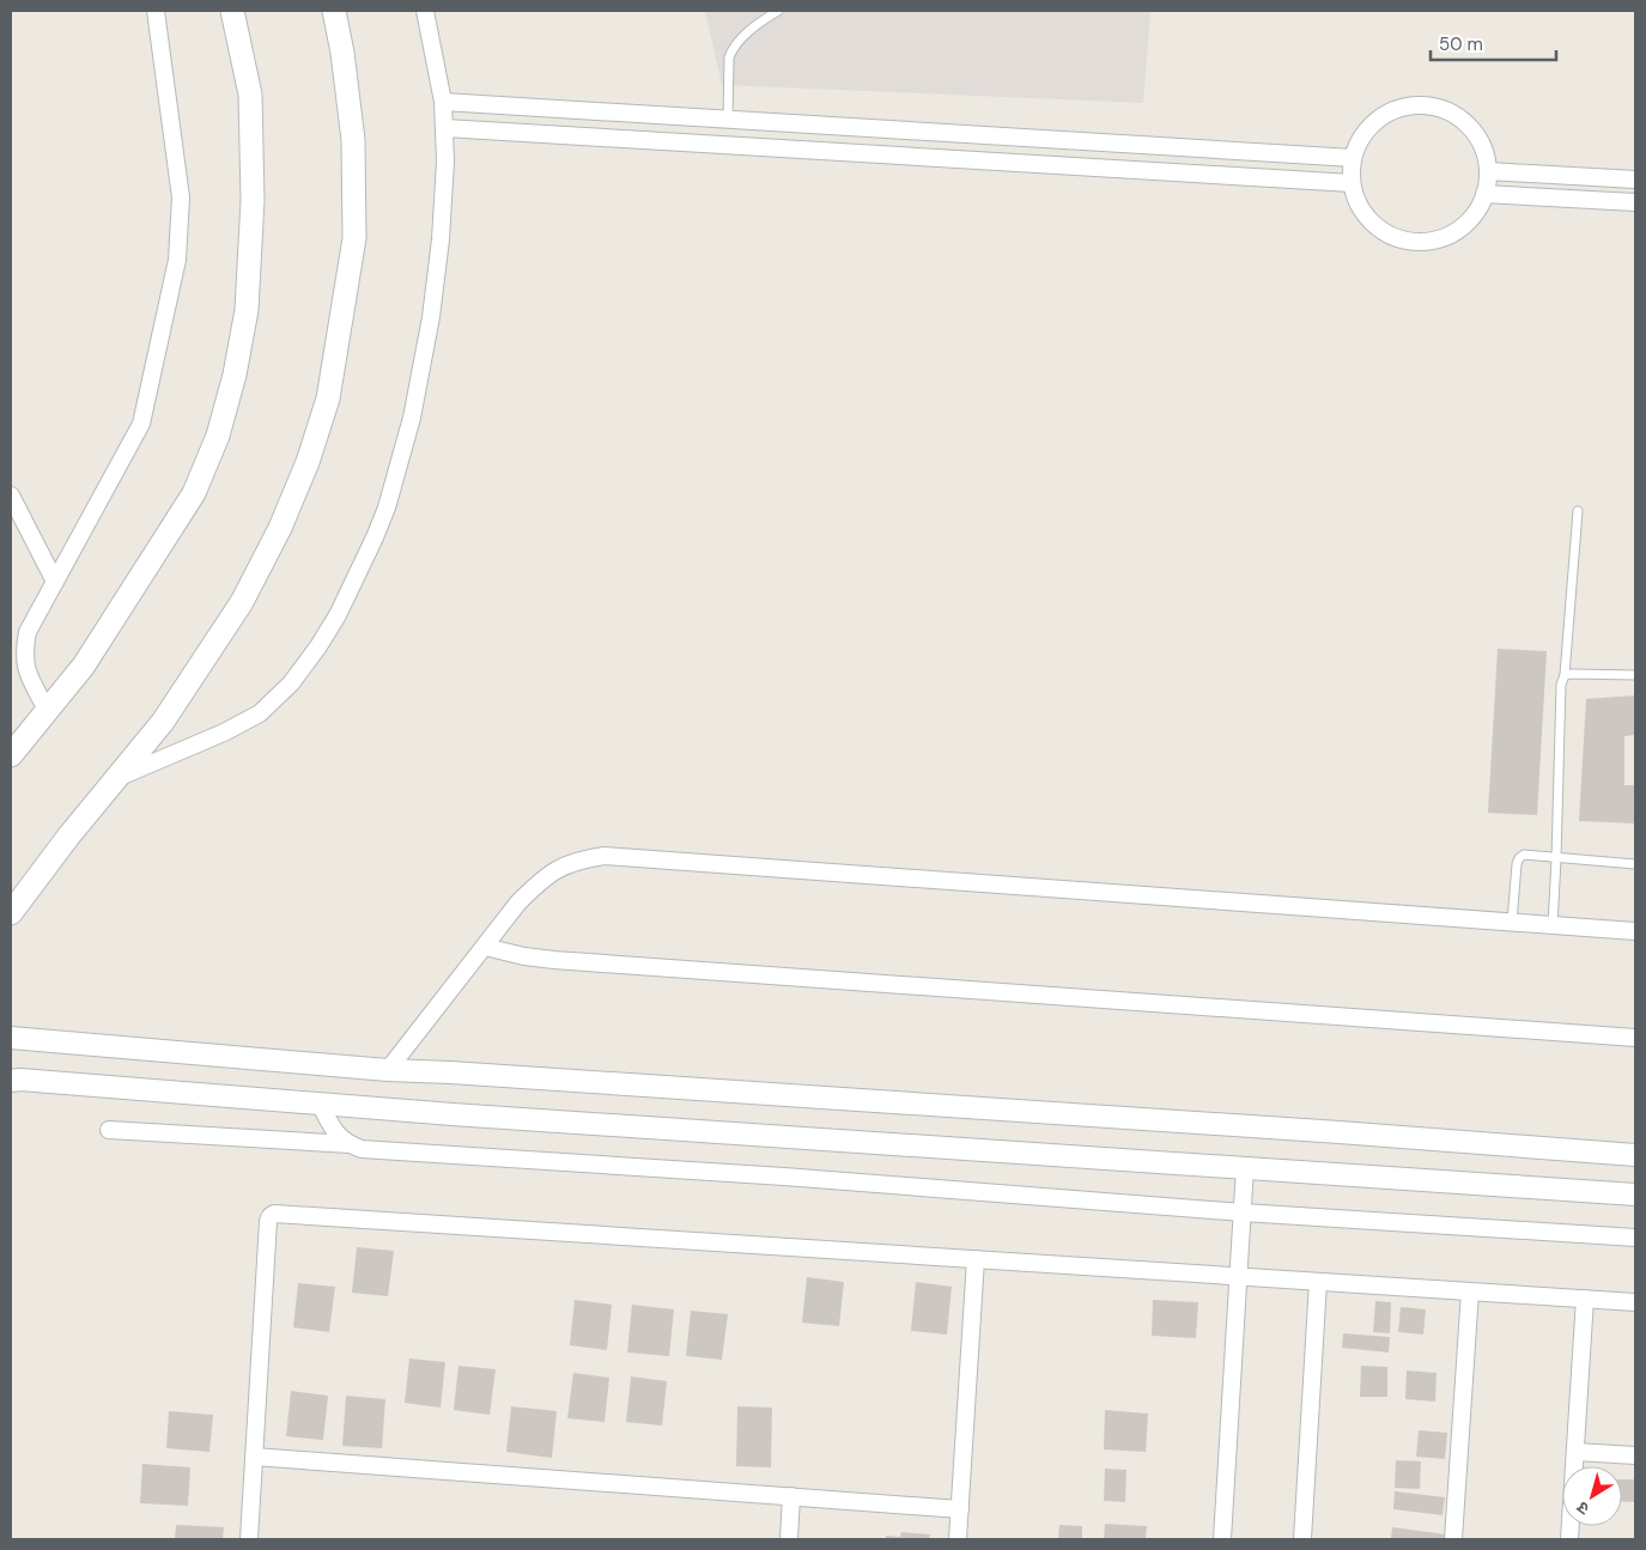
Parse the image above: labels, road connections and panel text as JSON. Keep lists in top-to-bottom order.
{
  "scale_bar": "50 m",
  "north": "bottom left"
}
